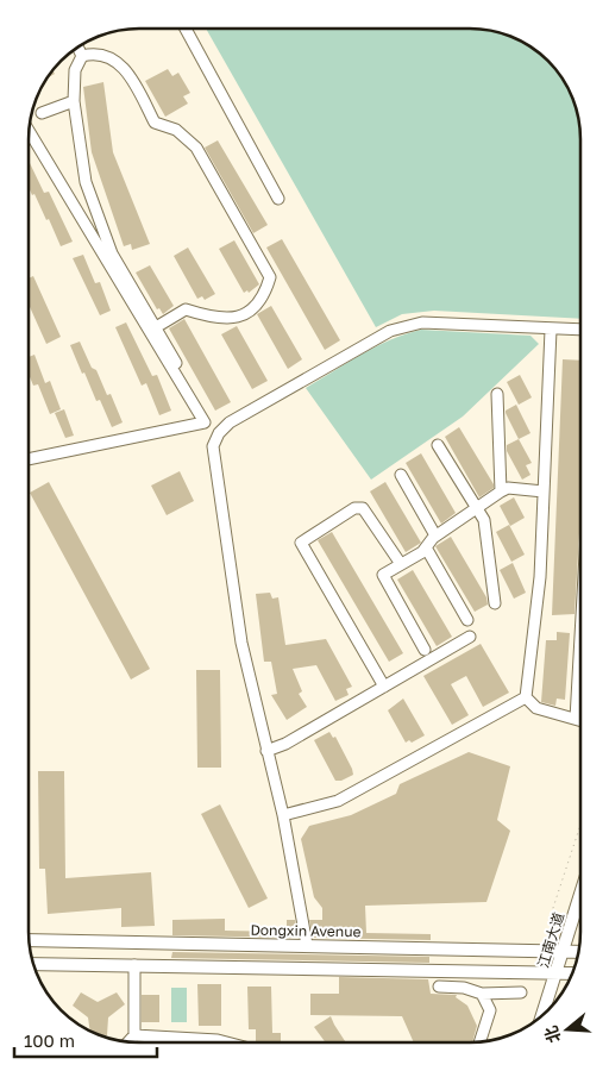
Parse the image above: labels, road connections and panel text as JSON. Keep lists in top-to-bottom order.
{
  "streets": {
    "main road": ["Dongxin Avenue", "江南大道"]
  },
  "crossings": [
    ["Dongxin Avenue", "江南大道"]
  ],
  "scale_bar": "100 m",
  "north": "left"
}
